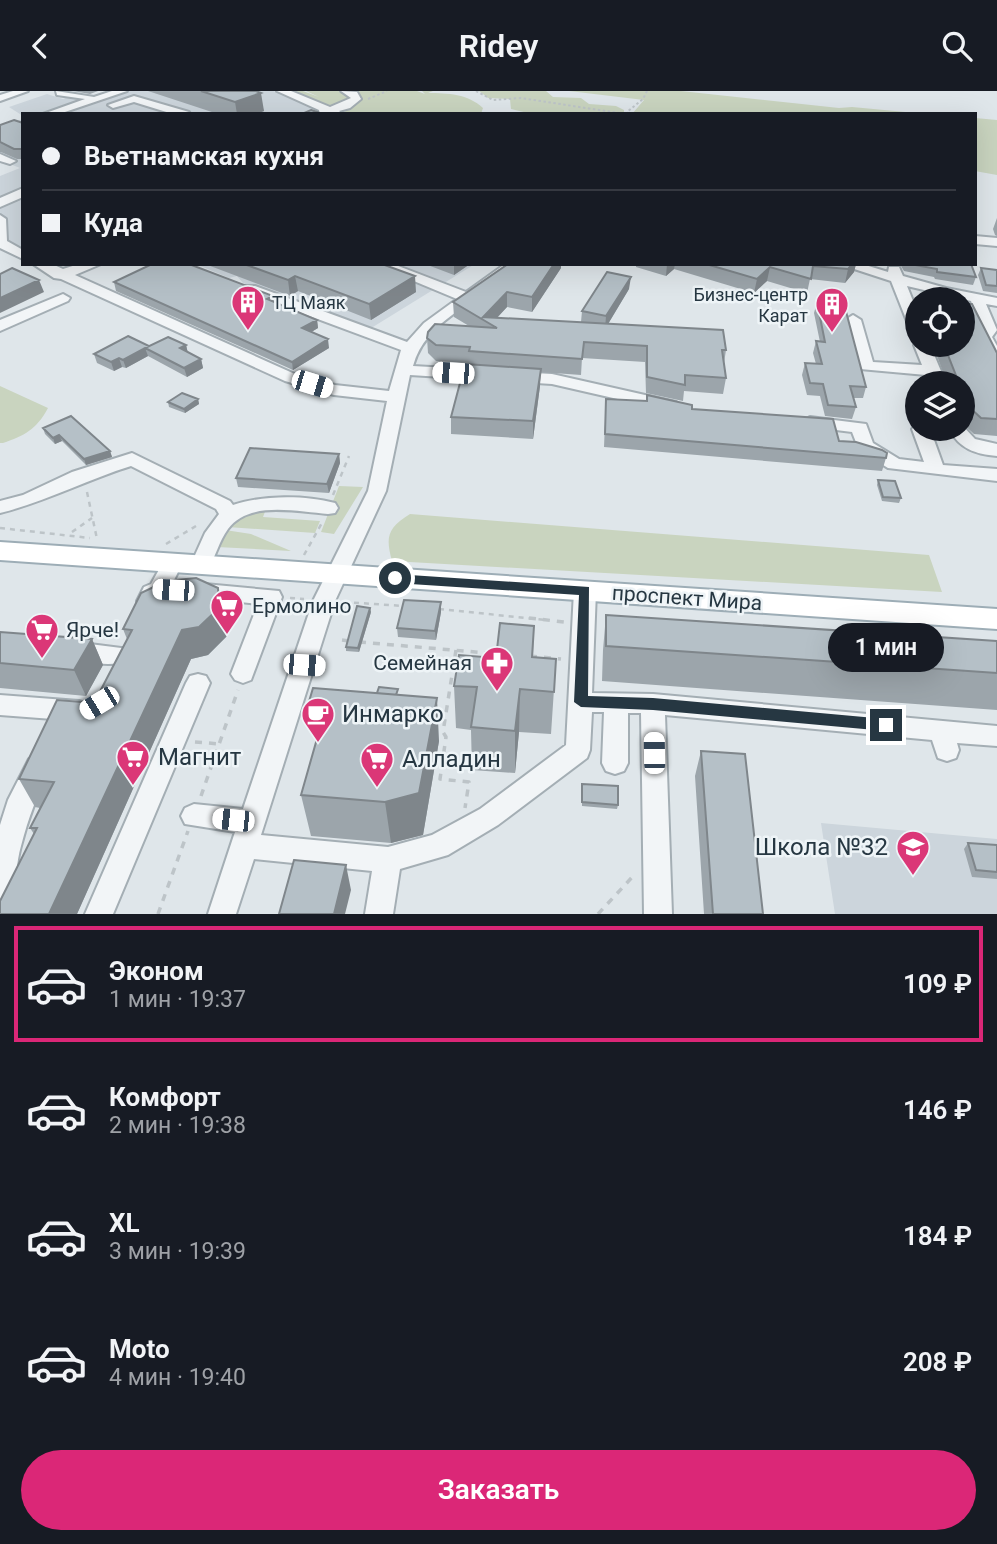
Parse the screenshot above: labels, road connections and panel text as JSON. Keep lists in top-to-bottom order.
{
  "streets": {
    "main road": ["проспект Мира"]
  },
  "places": {
    "building": ["ТЦ Маяк", "Бизнес-центр Карат"],
    "supermarket": [
      "Ермолино",
      "Ярче!",
      "Магнит",
      "Алладин"
    ],
    "pharmacy": ["Семейная"],
    "cafe": ["Инмарко"],
    "school or university": ["Школа №32"]
  },
  "page": {
    "header": "Ridey",
    "banner": ["Вьетнамская кухня", "Куда"],
    "bubble": "1 мин",
    "list": [
      {
        "name": "Эконом",
        "note": "1 мин · 19:37",
        "value": "109 ₽"
      },
      {
        "name": "Комфорт",
        "note": "2 мин · 19:38",
        "value": "146 ₽"
      },
      {
        "name": "XL",
        "note": "3 мин · 19:39",
        "value": "184 ₽"
      },
      {
        "name": "Moto",
        "note": "4 мин · 19:40",
        "value": "208 ₽"
      }
    ],
    "buttons": "Заказать"
  }
}
